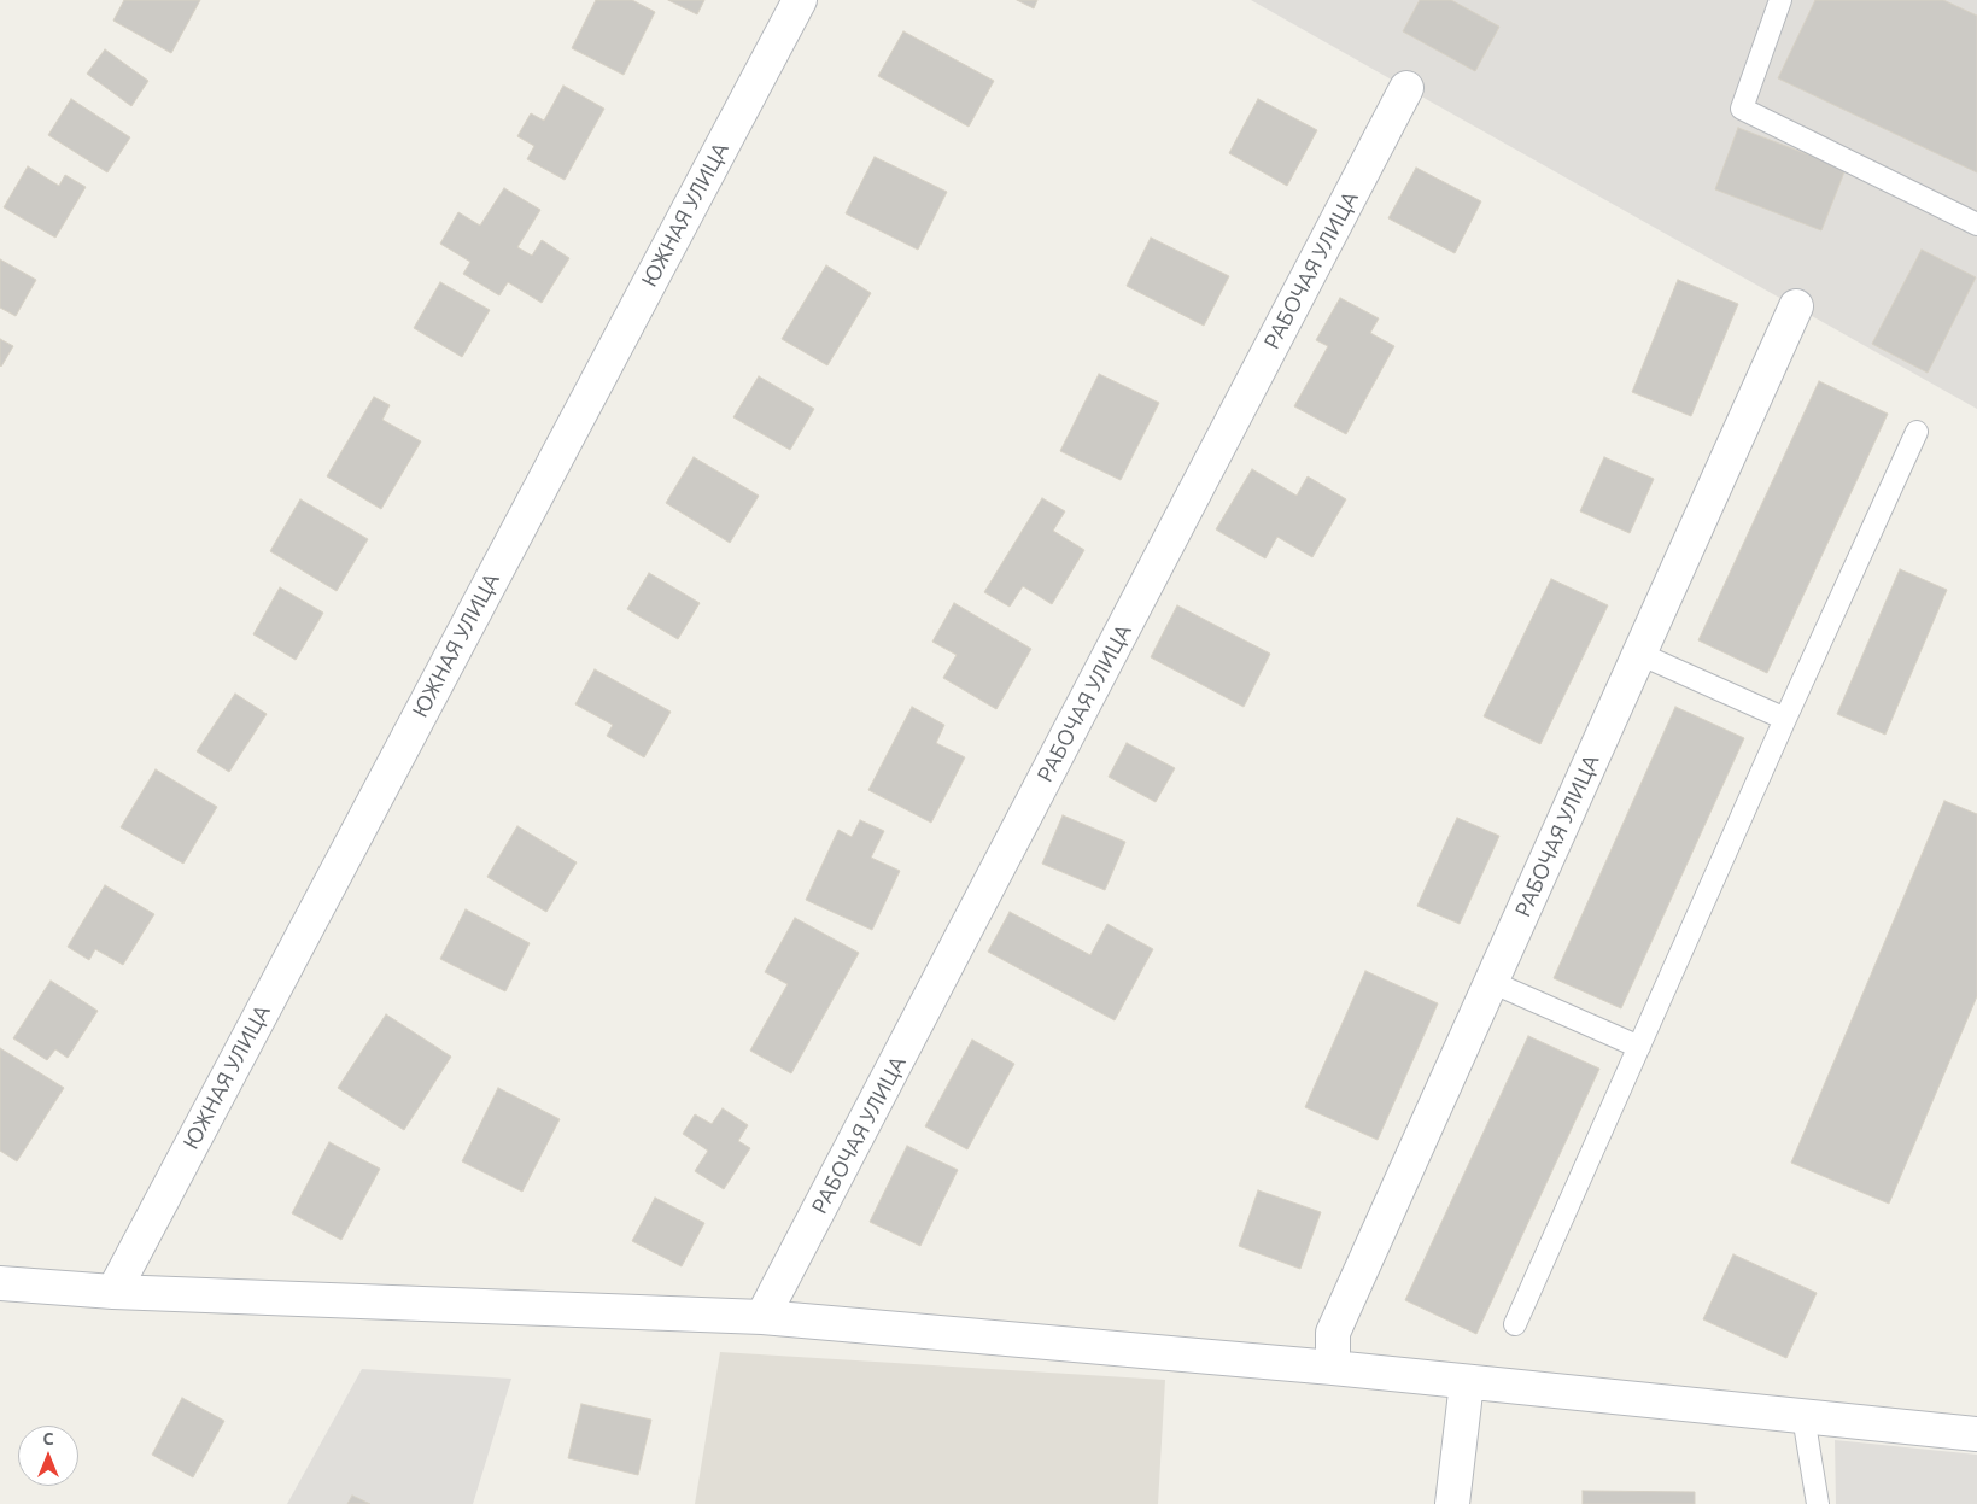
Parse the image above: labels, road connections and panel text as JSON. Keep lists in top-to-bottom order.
{
  "streets": {
    "street": ["ЮЖНАЯ УЛИЦА", "РАБОЧАЯ УЛИЦА"]
  },
  "north": "top"
}
